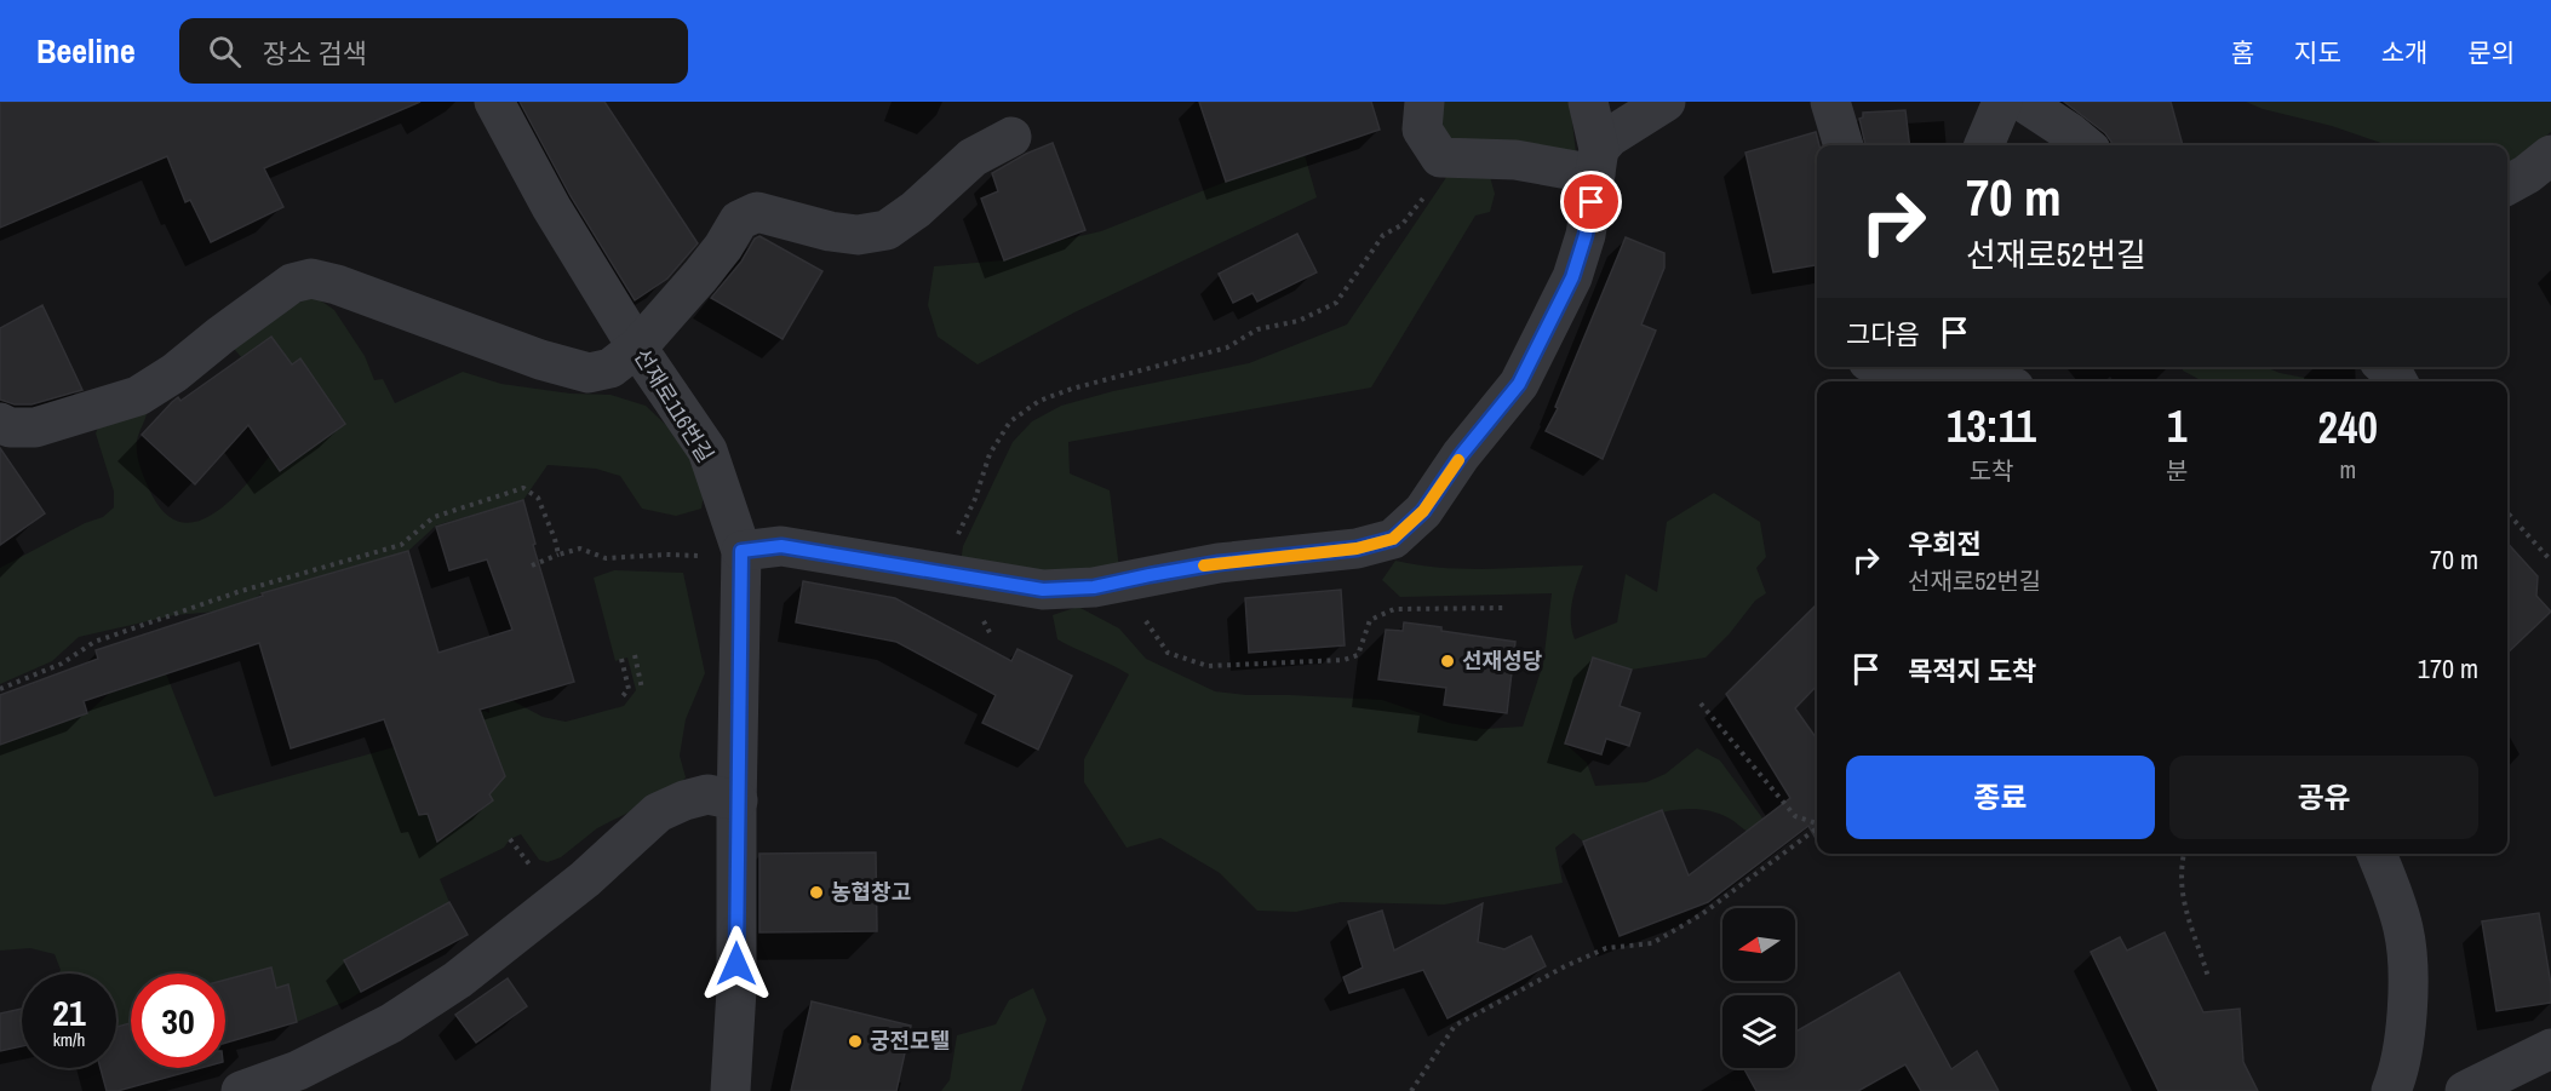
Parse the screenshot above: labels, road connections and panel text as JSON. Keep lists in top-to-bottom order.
{
  "streets": {
    "street": ["선재로116번길"]
  },
  "places": ["선재성당", "농협창고", "궁전모텔"],
  "north": "left",
  "page": {
    "header": "Beeline",
    "search": "장소 검색",
    "nav": [
      "홈",
      "지도",
      "소개",
      "문의"
    ],
    "turn": ["70 m", "선재로52번길"],
    "then": "그다음",
    "eta": [
      "13:11",
      "도착",
      "1",
      "분",
      "240",
      "m"
    ],
    "list": [
      {
        "name": "우회전",
        "note": "선재로52번길",
        "value": "70 m"
      },
      {
        "name": "목적지 도착",
        "value": "170 m"
      }
    ],
    "buttons": ["종료", "공유"],
    "speed": "21 km/h",
    "limit": "30"
  }
}
